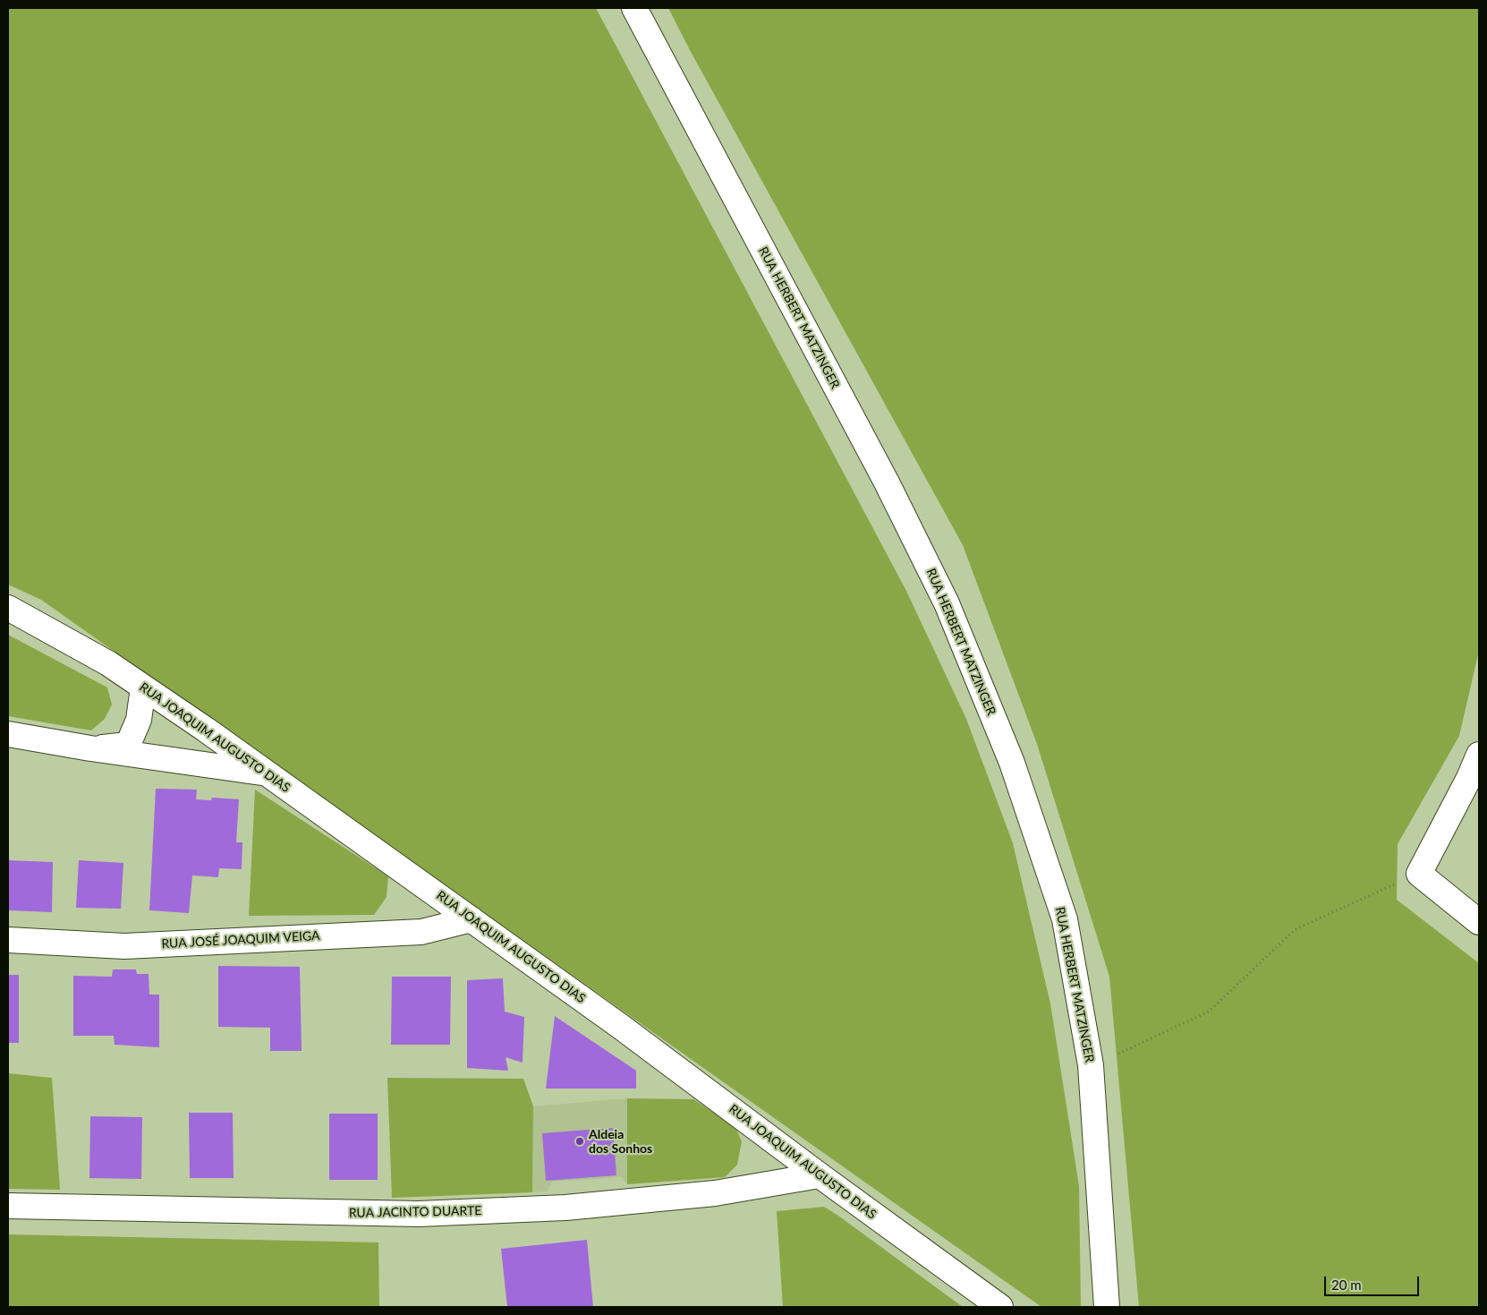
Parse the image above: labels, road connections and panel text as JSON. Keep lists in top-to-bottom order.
{
  "streets": {
    "street": [
      "RUA HERBERT MATZINGER",
      "RUA JOAQUIM AUGUSTO DIAS",
      "RUA JOSÉ JOAQUIM VEIGA",
      "RUA JACINTO DUARTE"
    ]
  },
  "crossings": [
    ["RUA JOAQUIM AUGUSTO DIAS", "RUA JOSÉ JOAQUIM VEIGA"],
    ["RUA JOAQUIM AUGUSTO DIAS", "RUA JACINTO DUARTE"]
  ],
  "places": ["Aldeia dos Sonhos"],
  "scale_bar": "20 m"
}
